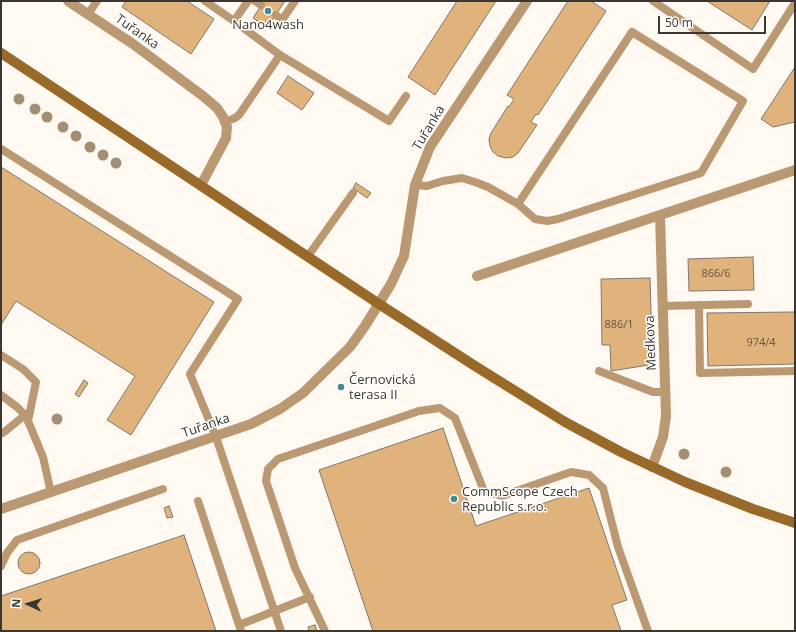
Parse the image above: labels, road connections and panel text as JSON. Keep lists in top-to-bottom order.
{
  "streets": {
    "street": ["Tuřanka", "Medkova"]
  },
  "places": ["Nano4wash", "Černovická terasa II", "CommScope Czech Republic s.r.o."],
  "house_numbers": ["866/6", "886/1", "974/4"],
  "scale_bar": "50 m",
  "north": "left"
}
